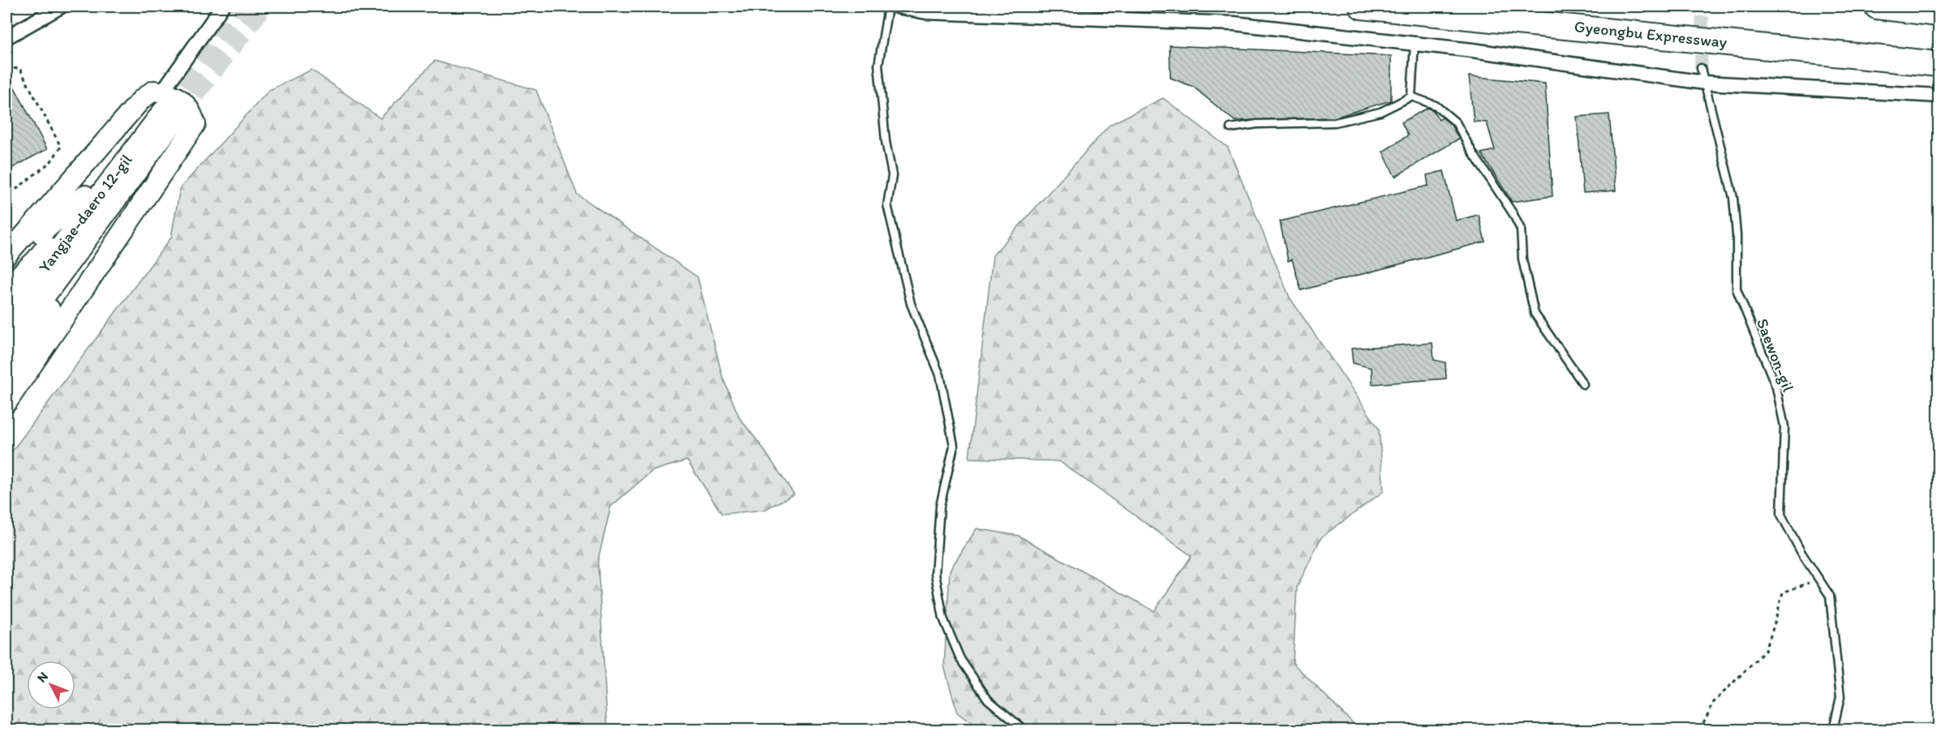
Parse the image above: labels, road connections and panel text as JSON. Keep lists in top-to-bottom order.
{
  "streets": {
    "highway": ["Gyeongbu Expressway"],
    "main road": ["Yangjae-daero 12-gil"],
    "lane": ["Saewon-gil"]
  },
  "north": "top left"
}
